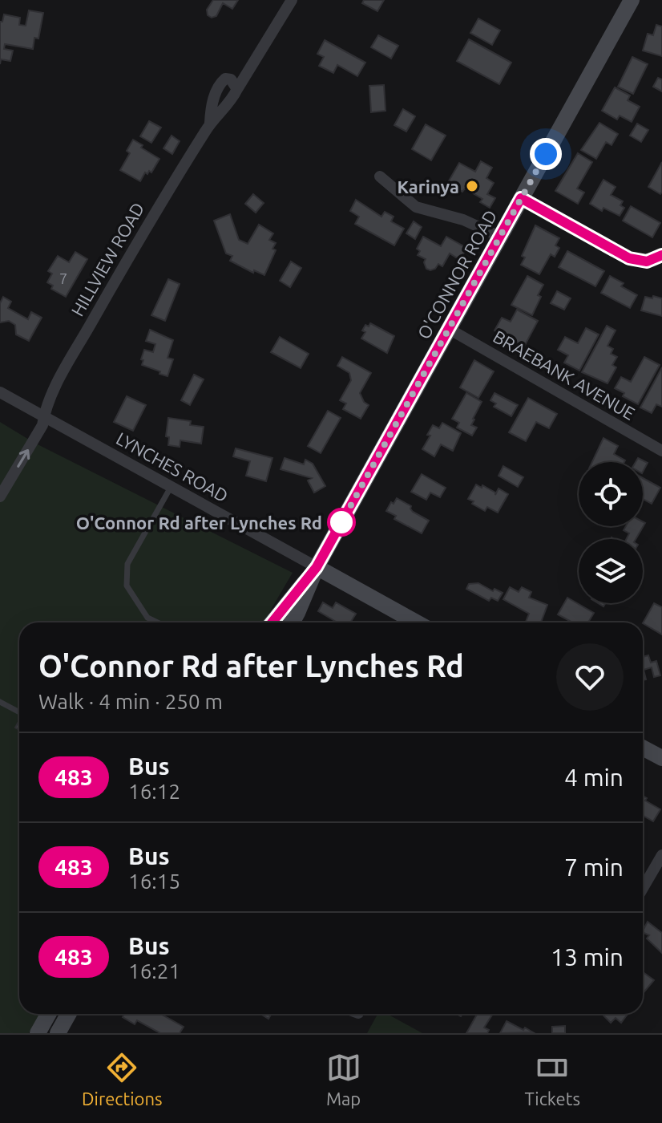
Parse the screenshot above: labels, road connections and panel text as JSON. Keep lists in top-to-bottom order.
{
  "streets": {
    "street": [
      "HILLVIEW ROAD",
      "O'CONNOR ROAD",
      "BRAEBANK AVENUE",
      "LYNCHES ROAD"
    ]
  },
  "crossings": [
    ["HILLVIEW ROAD", "LYNCHES ROAD"],
    ["O'CONNOR ROAD", "BRAEBANK AVENUE"],
    ["O'CONNOR ROAD", "LYNCHES ROAD"]
  ],
  "places": ["Karinya", "O'Connor Rd after Lynches Rd"],
  "lines": ["bus line 483"],
  "house_numbers": ["7"],
  "page": {
    "heading": ["O'Connor Rd after Lynches Rd", "Walk · 4 min · 250 m"],
    "list": [
      {
        "mark": "483",
        "name": "Bus",
        "note": "16:12",
        "value": "4 min"
      },
      {
        "mark": "483",
        "name": "Bus",
        "note": "16:15",
        "value": "7 min"
      },
      {
        "mark": "483",
        "name": "Bus",
        "note": "16:21",
        "value": "13 min"
      }
    ],
    "tabs": ["Directions", "Map", "Tickets"]
  }
}
